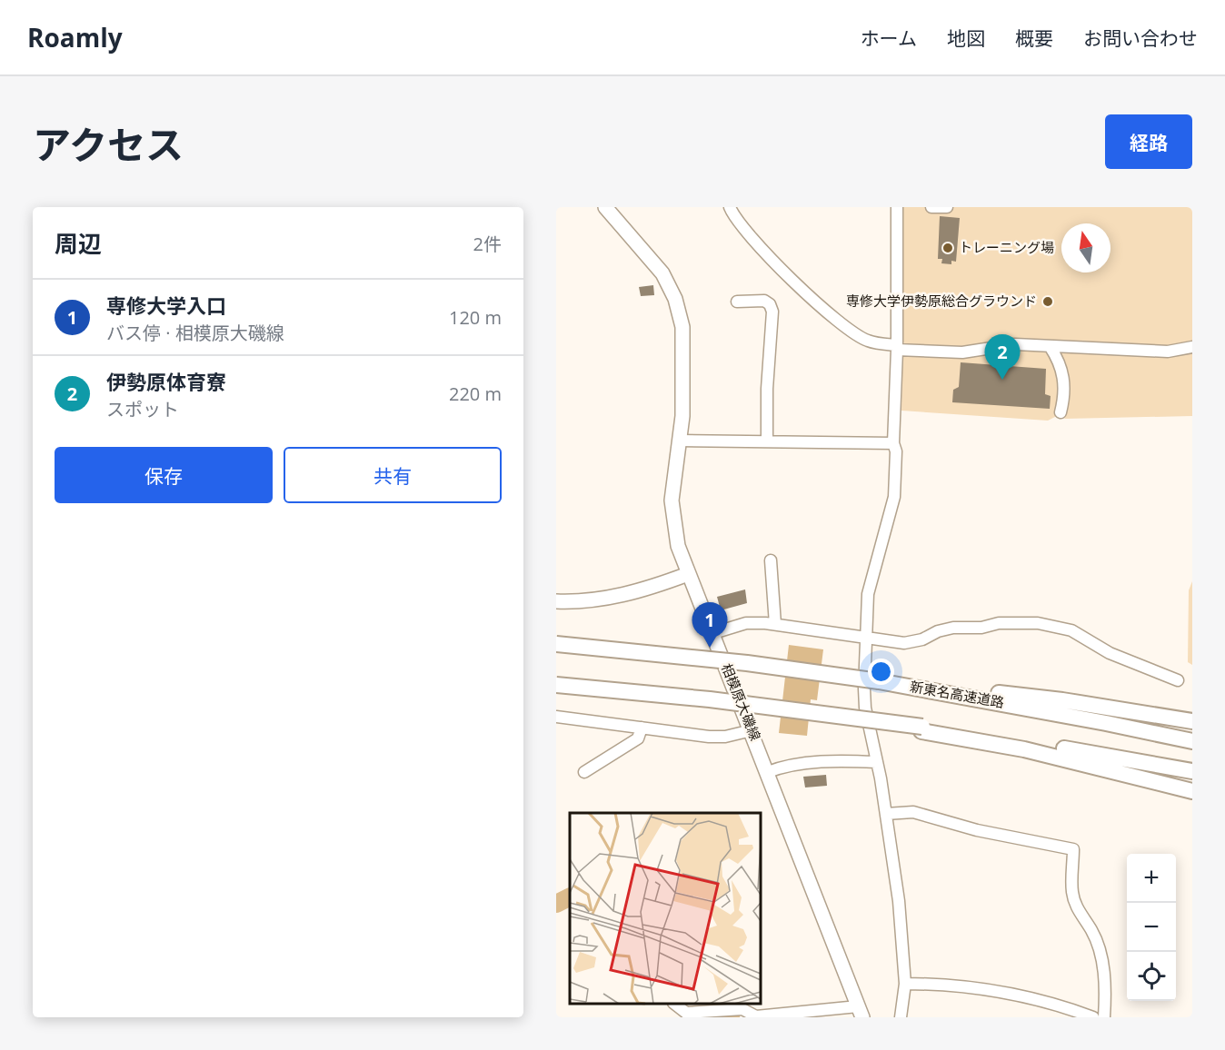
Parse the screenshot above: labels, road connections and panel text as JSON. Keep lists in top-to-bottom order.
{
  "streets": {
    "highway": ["新東名高速道路"],
    "main road": ["相模原大磯線"]
  },
  "places": ["トレーニング場", "専修大学伊勢原総合グラウンド"],
  "north": "top",
  "page": {
    "header": "Roamly",
    "nav": [
      "ホーム",
      "地図",
      "概要",
      "お問い合わせ"
    ],
    "title": "アクセス",
    "buttons": [
      "経路",
      ["保存", "共有"]
    ],
    "heading": ["周辺", "2件"],
    "list": [
      {
        "mark": "1",
        "name": "専修大学入口",
        "note": "バス停 · 相模原大磯線",
        "value": "120 m"
      },
      {
        "mark": "2",
        "name": "伊勢原体育寮",
        "note": "スポット",
        "value": "220 m"
      }
    ],
    "pins": ["2", "1"],
    "map_buttons": ["+", "−"]
  }
}
